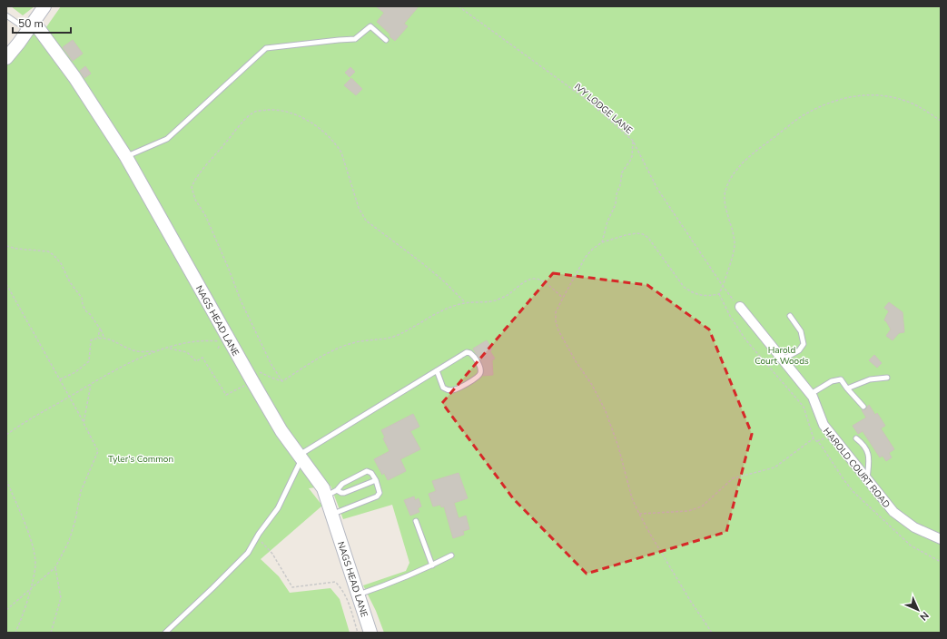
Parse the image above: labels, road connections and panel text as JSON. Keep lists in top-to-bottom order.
{
  "streets": {
    "street": ["NAGS HEAD LANE", "HAROLD COURT ROAD"],
    "path": ["IVY LODGE LANE"]
  },
  "crossings": [
    ["IVY LODGE LANE", "HAROLD COURT ROAD"]
  ],
  "parks": ["Harold Court Woods", "Tyler's Common"],
  "scale_bar": "50 m",
  "north": "bottom right"
}
